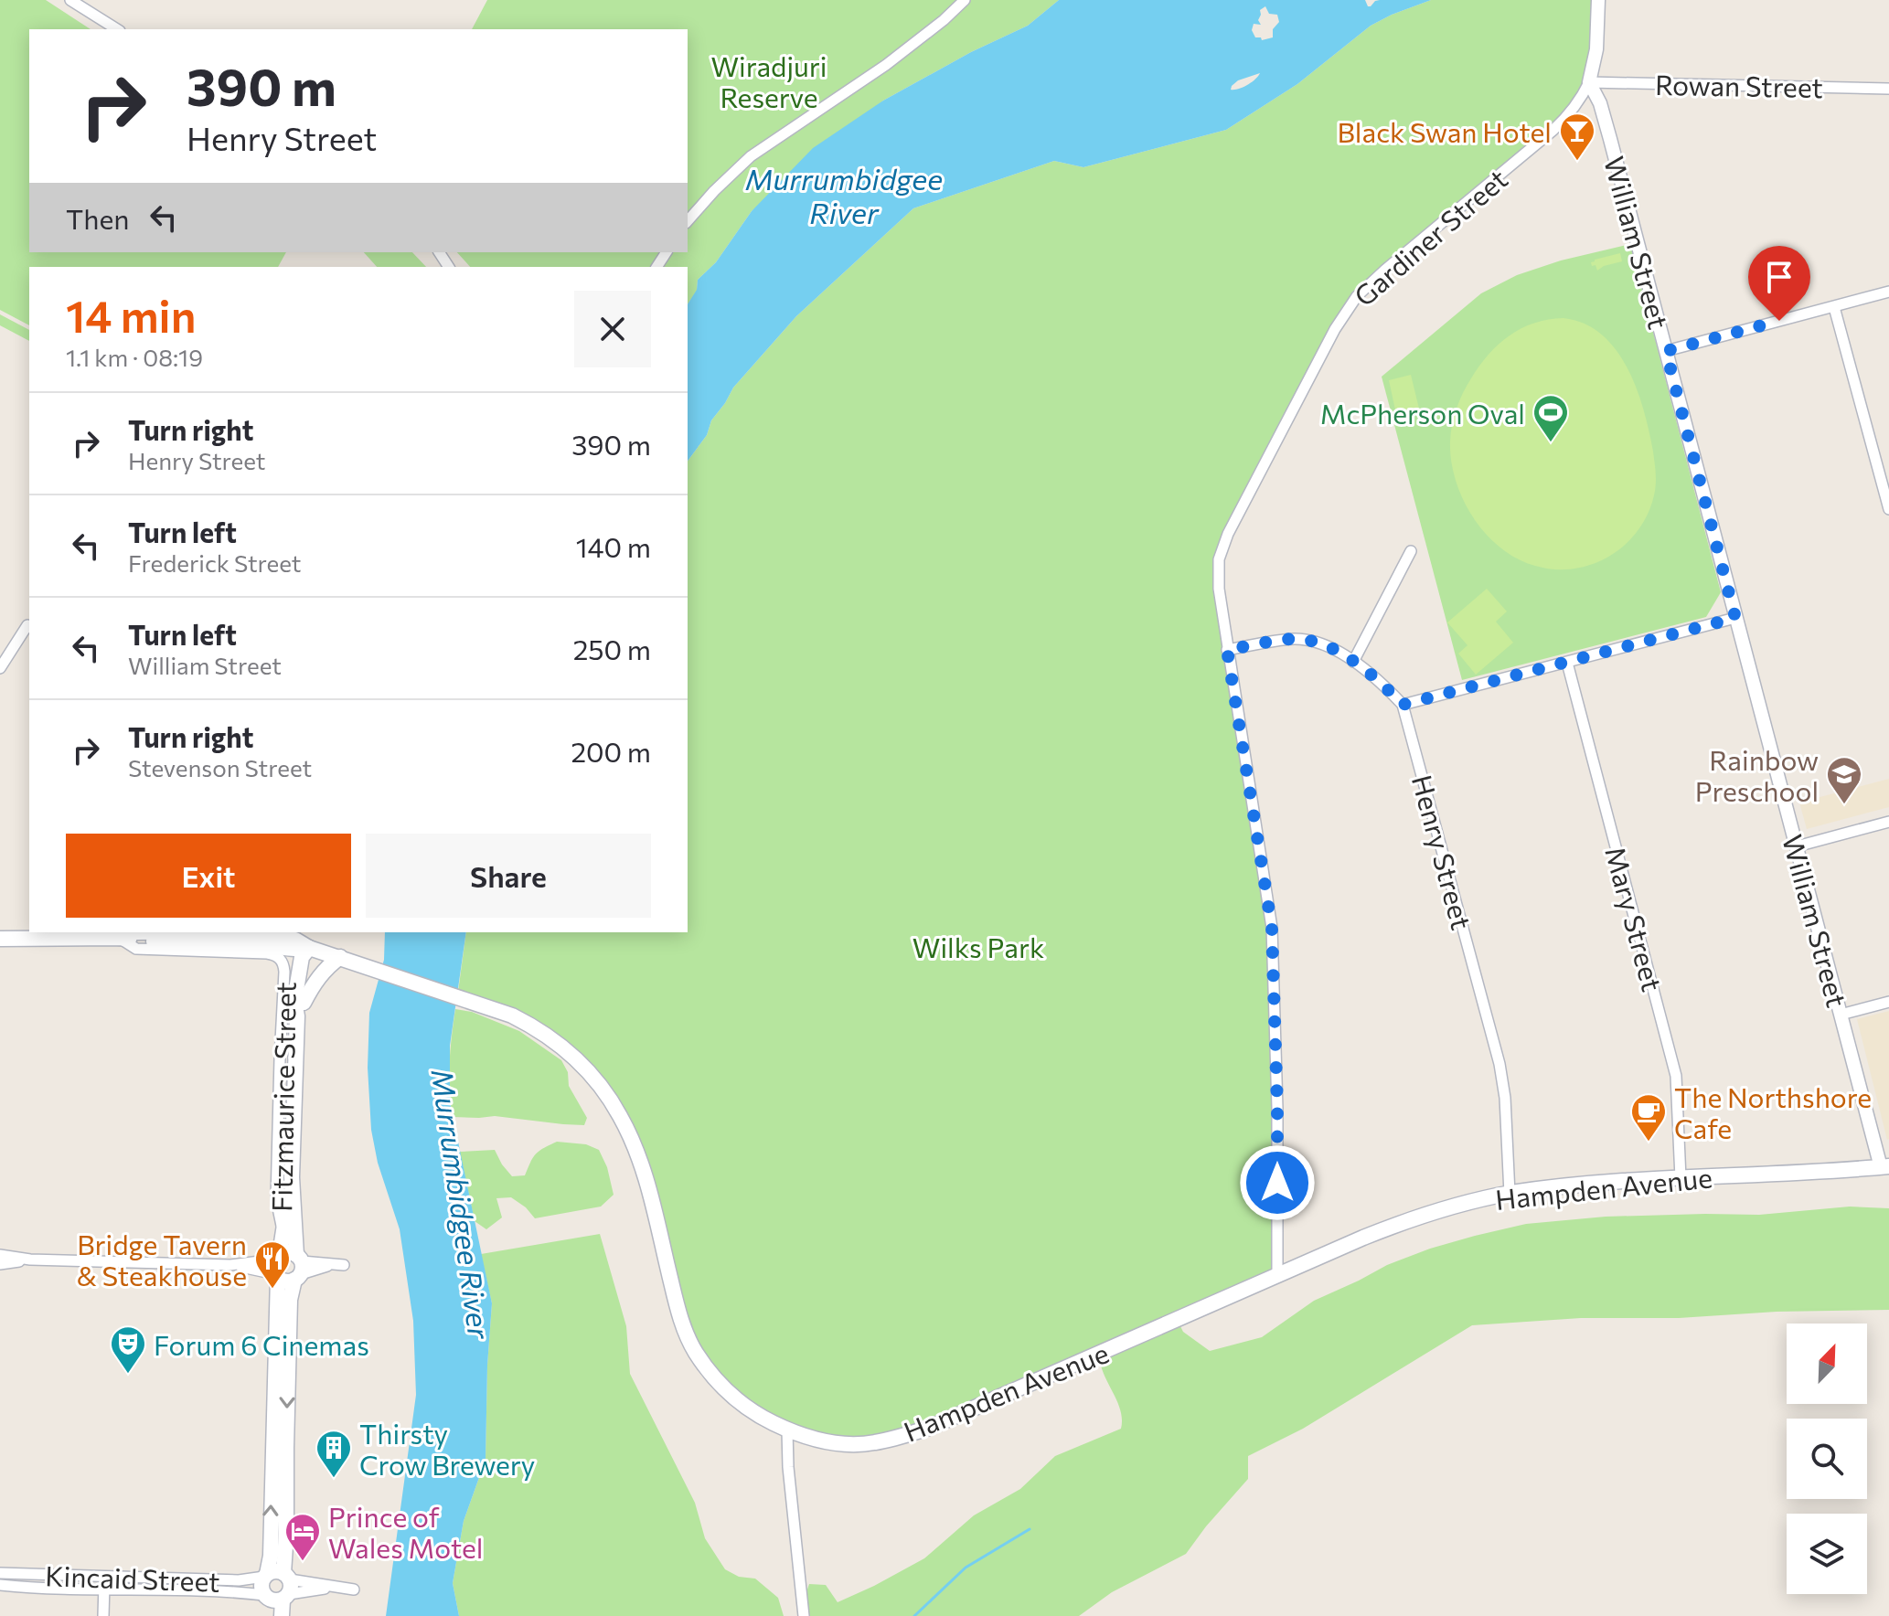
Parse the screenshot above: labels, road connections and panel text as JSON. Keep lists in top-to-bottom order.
{
  "streets": {
    "main road": ["Fitzmaurice Street", "Hampden Avenue"],
    "street": [
      "Rowan Street",
      "Gardiner Street",
      "William Street",
      "Henry Street",
      "Mary Street",
      "Kincaid Street"
    ]
  },
  "crossings": [
    ["Rowan Street", "Gardiner Street"],
    ["Rowan Street", "William Street"],
    ["Gardiner Street", "William Street"],
    ["Gardiner Street", "Henry Street"],
    ["Gardiner Street", "Hampden Avenue"],
    ["William Street", "Hampden Avenue"],
    ["Henry Street", "Hampden Avenue"],
    ["Mary Street", "Hampden Avenue"],
    ["Fitzmaurice Street", "Hampden Avenue"],
    ["Fitzmaurice Street", "Kincaid Street"]
  ],
  "water": ["Murrumbidgee River"],
  "parks": ["Wiradjuri Reserve", "Wilks Park"],
  "places": {
    "bar": ["Black Swan Hotel"],
    "sports": ["McPherson Oval"],
    "school or university": ["Rainbow Preschool"],
    "cafe": ["The Northshore Cafe"],
    "restaurant": ["Bridge Tavern & Steakhouse"],
    "theatre": ["Forum 6 Cinemas"],
    "building": ["Thirsty Crow Brewery"],
    "hotel": ["Prince of Wales Motel"]
  },
  "north": "top right",
  "page": {
    "turn": ["390 m", "Henry Street"],
    "then": "Then",
    "heading": ["14 min", "1.1 km · 08:19"],
    "list": [
      {
        "name": "Turn right",
        "note": "Henry Street",
        "value": "390 m"
      },
      {
        "name": "Turn left",
        "note": "Frederick Street",
        "value": "140 m"
      },
      {
        "name": "Turn left",
        "note": "William Street",
        "value": "250 m"
      },
      {
        "name": "Turn right",
        "note": "Stevenson Street",
        "value": "200 m"
      }
    ],
    "buttons": ["Exit", "Share"]
  }
}
